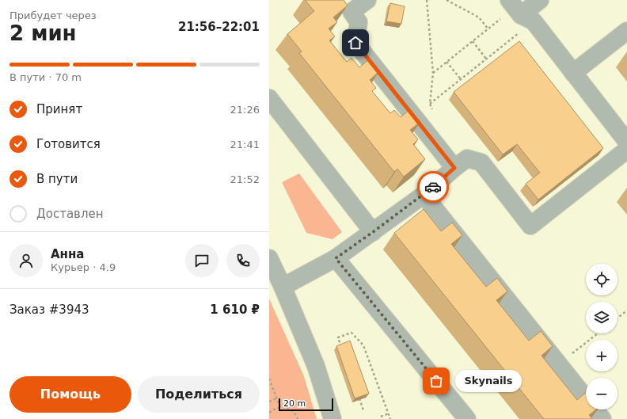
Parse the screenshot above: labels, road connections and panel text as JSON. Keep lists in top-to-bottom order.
{
  "places": ["Skynails"],
  "scale_bar": "20 m",
  "page": {
    "heading": ["2 мин", "Прибудет через", "21:56–22:01"],
    "panel": [
      "Анна",
      "Курьер · 4.9",
      "Заказ #3943",
      "1 610 ₽"
    ],
    "bar": "В пути · 70 m",
    "list": [
      ["Принят", "21:26"],
      ["Готовится", "21:41"],
      ["В пути", "21:52"],
      "Доставлен"
    ],
    "map_buttons": ["+", "−"],
    "buttons": ["Помощь", "Поделиться"],
    "bubble": "Skynails",
    "scale": "20 m"
  }
}
